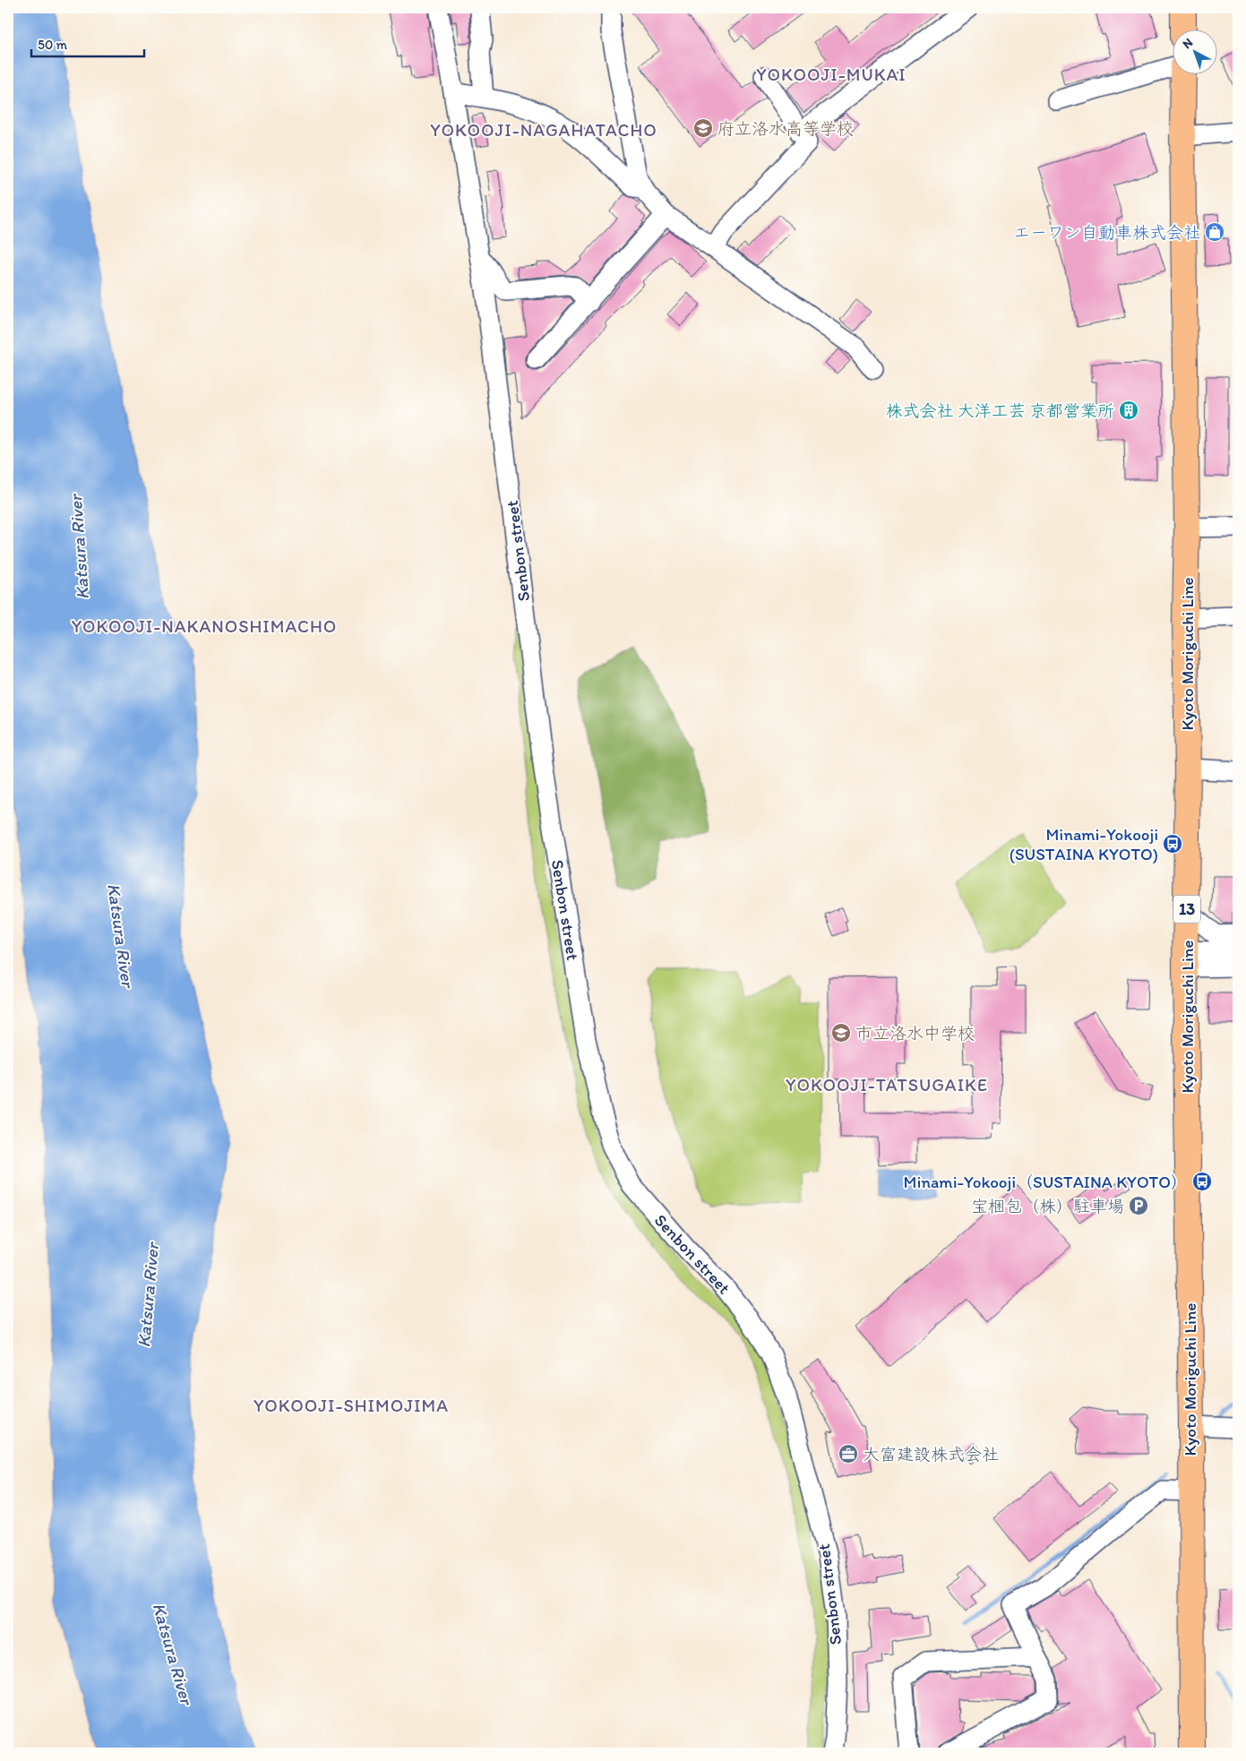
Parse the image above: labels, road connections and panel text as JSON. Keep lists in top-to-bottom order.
{
  "streets": {
    "main road": ["Kyoto Moriguchi Line", "13"],
    "street": ["Senbon street"]
  },
  "districts": [
    "YOKOOJI-MUKAI",
    "YOKOOJI-NAGAHATACHO",
    "YOKOOJI-NAKANOSHIMACHO",
    "YOKOOJI-TATSUGAIKE",
    "YOKOOJI-SHIMOJIMA"
  ],
  "water": ["Katsura River"],
  "places": {
    "school or university": ["府立洛水高等学校", "市立洛水中学校"],
    "shop": ["エーワン自動車株式会社"],
    "building": ["株式会社 大洋工芸 京都営業所"],
    "bus stop": ["Minami-Yokooji (SUSTAINA KYOTO)", "Minami-Yokooji（SUSTAINA KYOTO）"],
    "parking": ["宝梱包（株）駐車場"],
    "office": ["大富建設株式会社"]
  },
  "scale_bar": "50 m",
  "north": "top left"
}
